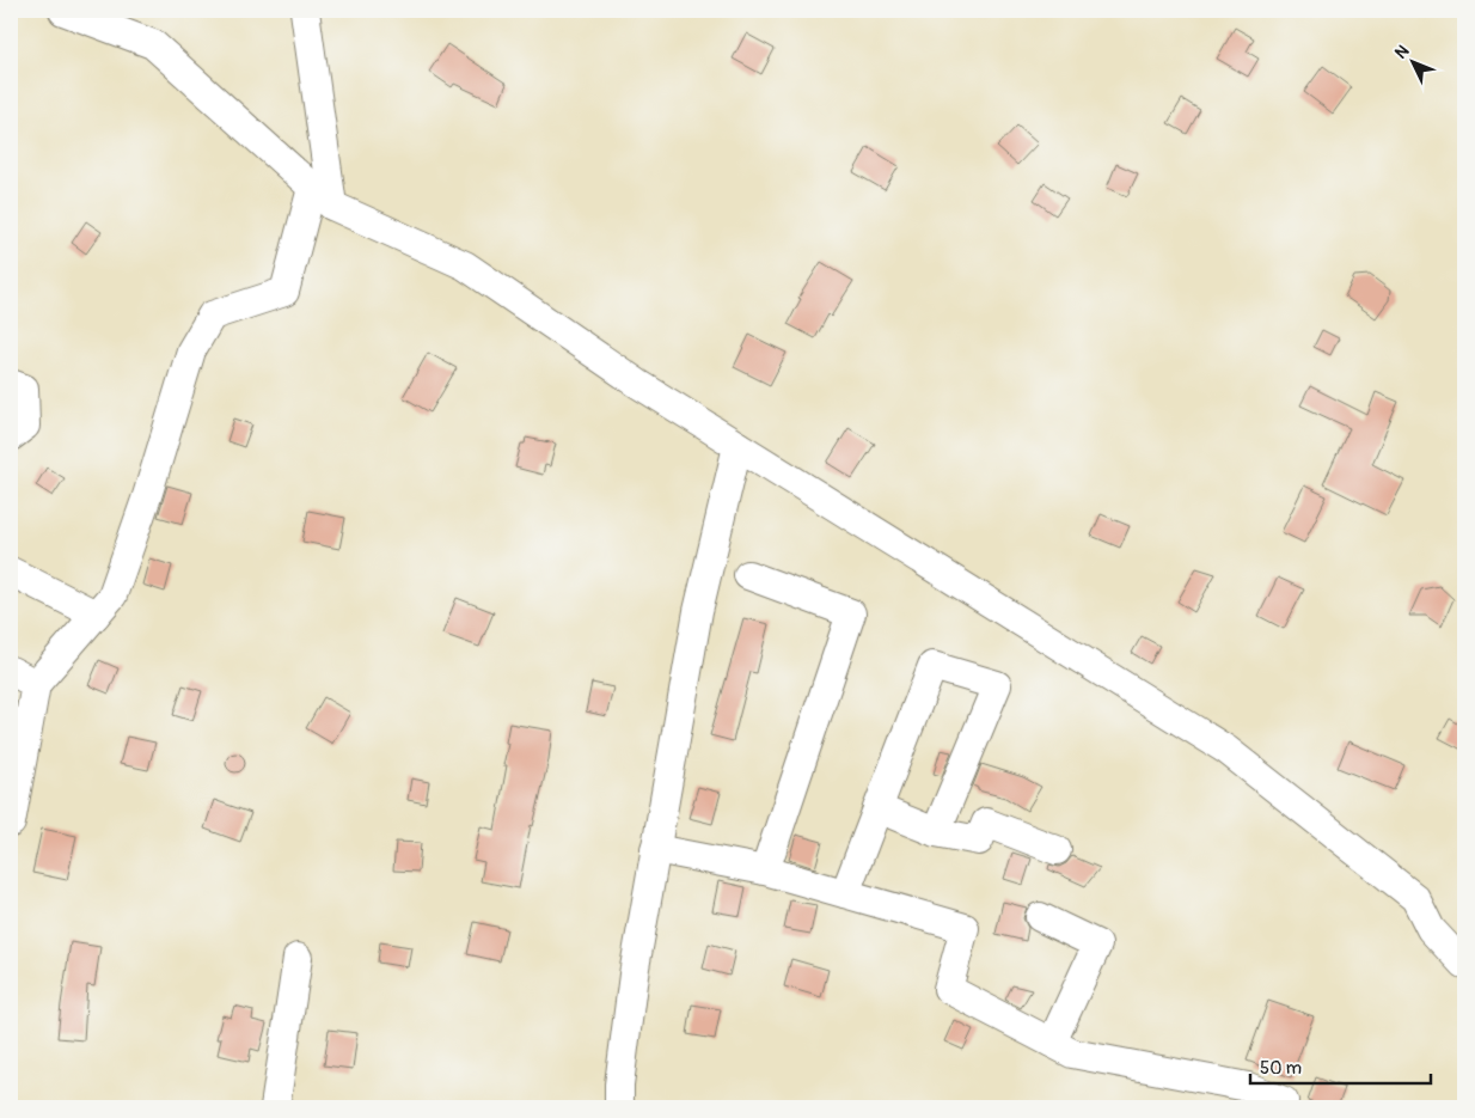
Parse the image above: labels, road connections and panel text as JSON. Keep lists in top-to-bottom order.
{
  "scale_bar": "50 m",
  "north": "top left"
}
